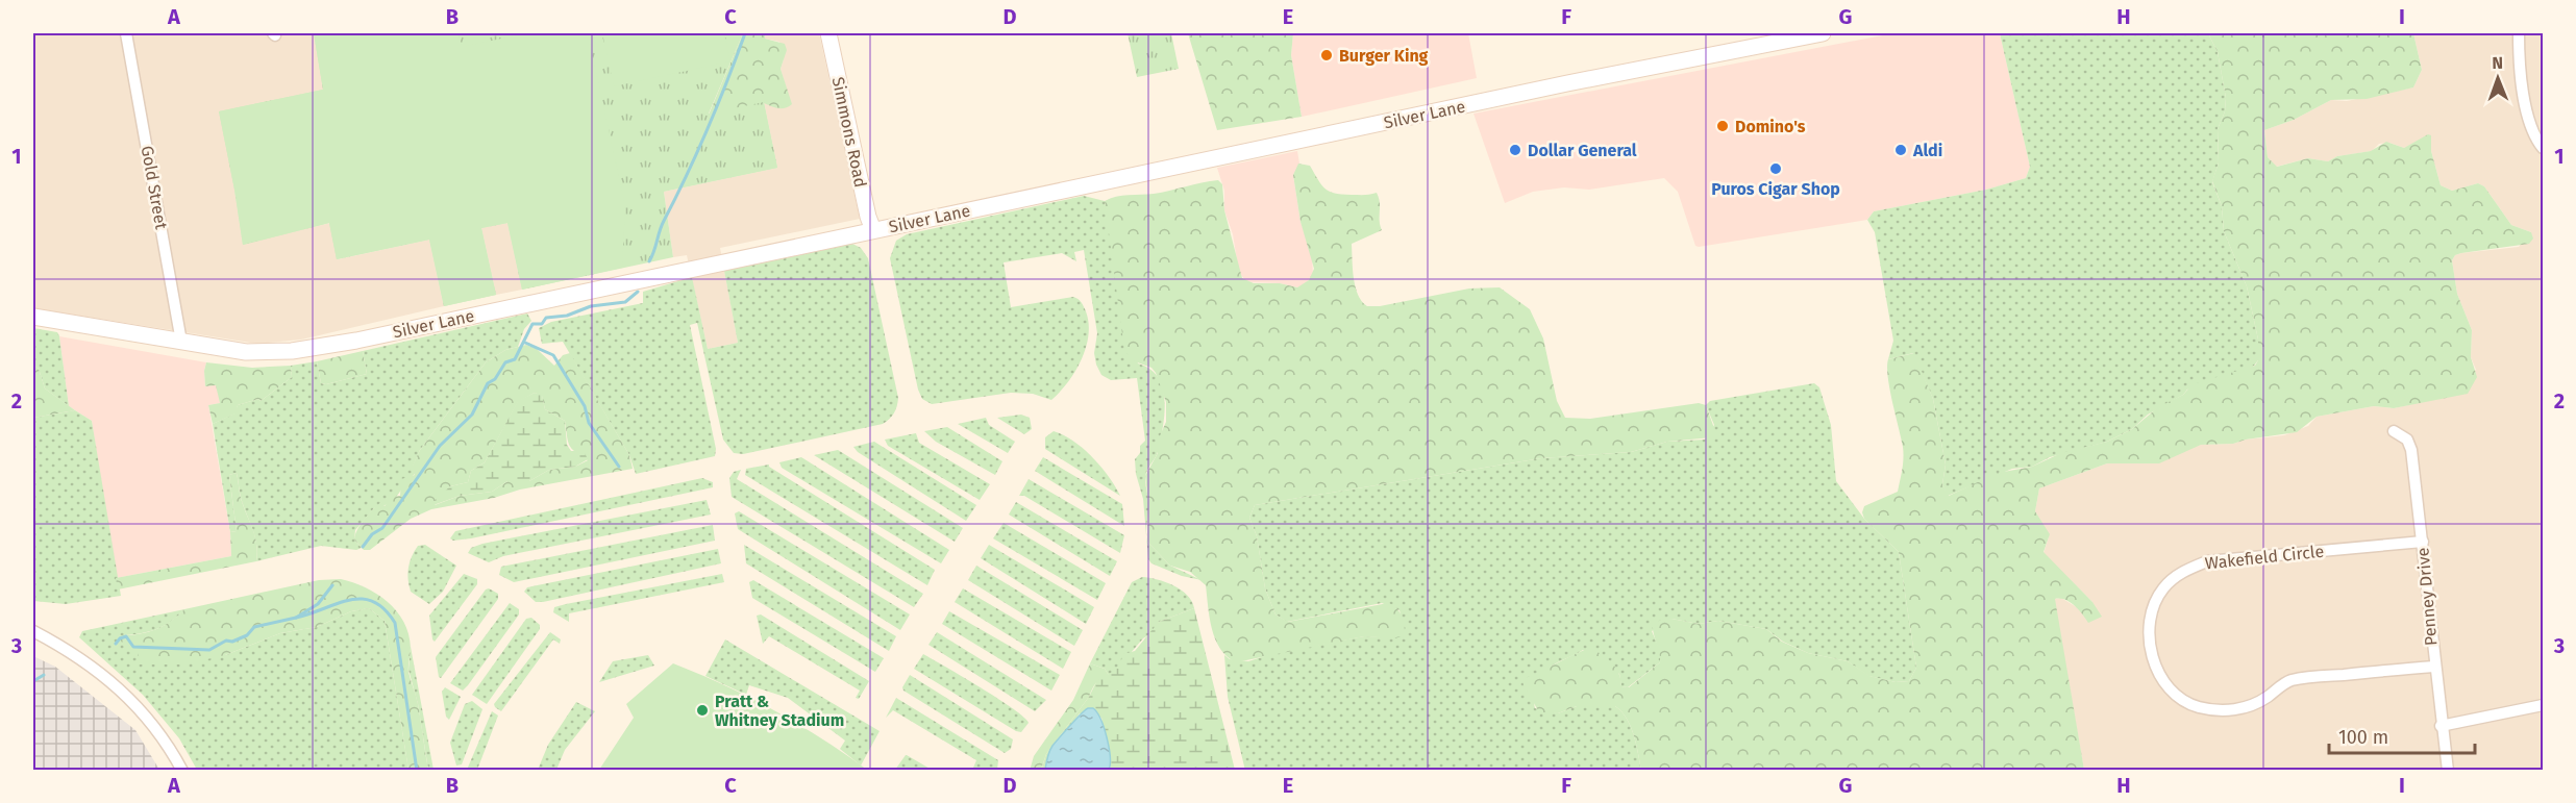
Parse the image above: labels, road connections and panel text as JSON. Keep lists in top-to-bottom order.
{
  "streets": {
    "main road": ["Silver Lane", "Simmons Road"],
    "street": ["Gold Street", "Wakefield Circle", "Penney Drive"]
  },
  "crossings": [
    ["Silver Lane", "Simmons Road"],
    ["Silver Lane", "Gold Street"],
    ["Wakefield Circle", "Penney Drive"]
  ],
  "places": [
    "Burger King",
    "Domino's",
    "Dollar General",
    "Aldi",
    "Puros Cigar Shop",
    "Pratt & Whitney Stadium"
  ],
  "scale_bar": "100 m",
  "north": "top",
  "grid": {
    "columns": [
      "A",
      "B",
      "C",
      "D",
      "E",
      "F",
      "G",
      "H",
      "I"
    ],
    "rows": ["1", "2", "3"]
  }
}
